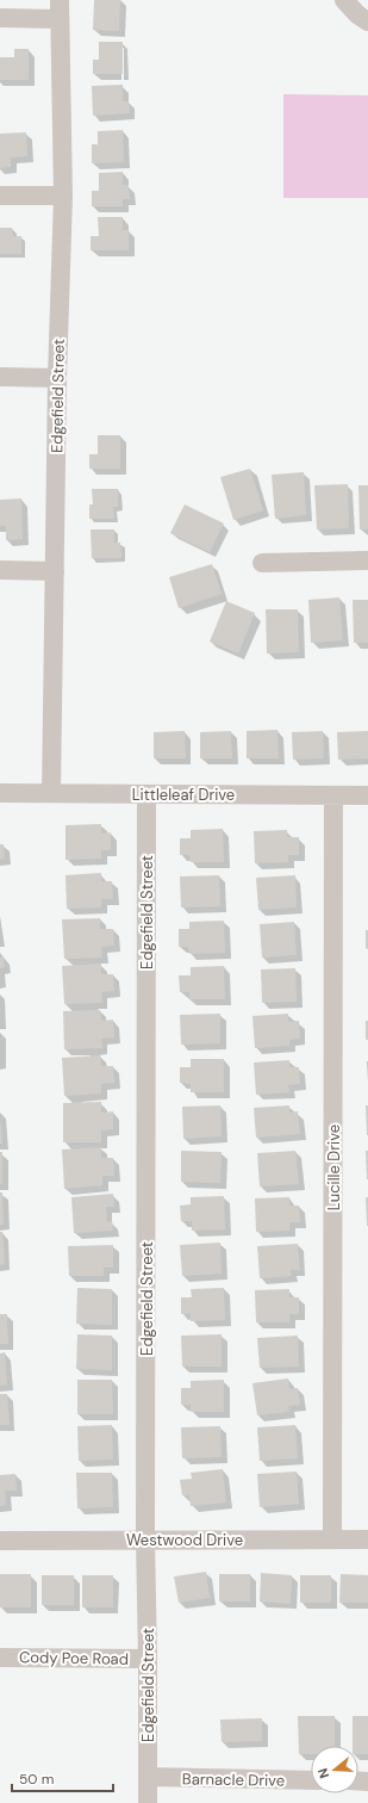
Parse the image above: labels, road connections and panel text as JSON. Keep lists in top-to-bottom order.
{
  "streets": {
    "street": [
      "Edgefield Street",
      "Littleleaf Drive",
      "Lucille Drive",
      "Westwood Drive",
      "Cody Poe Road",
      "Barnacle Drive"
    ]
  },
  "crossings": [
    ["Edgefield Street", "Littleleaf Drive"],
    ["Edgefield Street", "Westwood Drive"],
    ["Edgefield Street", "Cody Poe Road"],
    ["Edgefield Street", "Barnacle Drive"],
    ["Littleleaf Drive", "Lucille Drive"],
    ["Lucille Drive", "Westwood Drive"]
  ],
  "scale_bar": "50 m",
  "north": "left"
}
